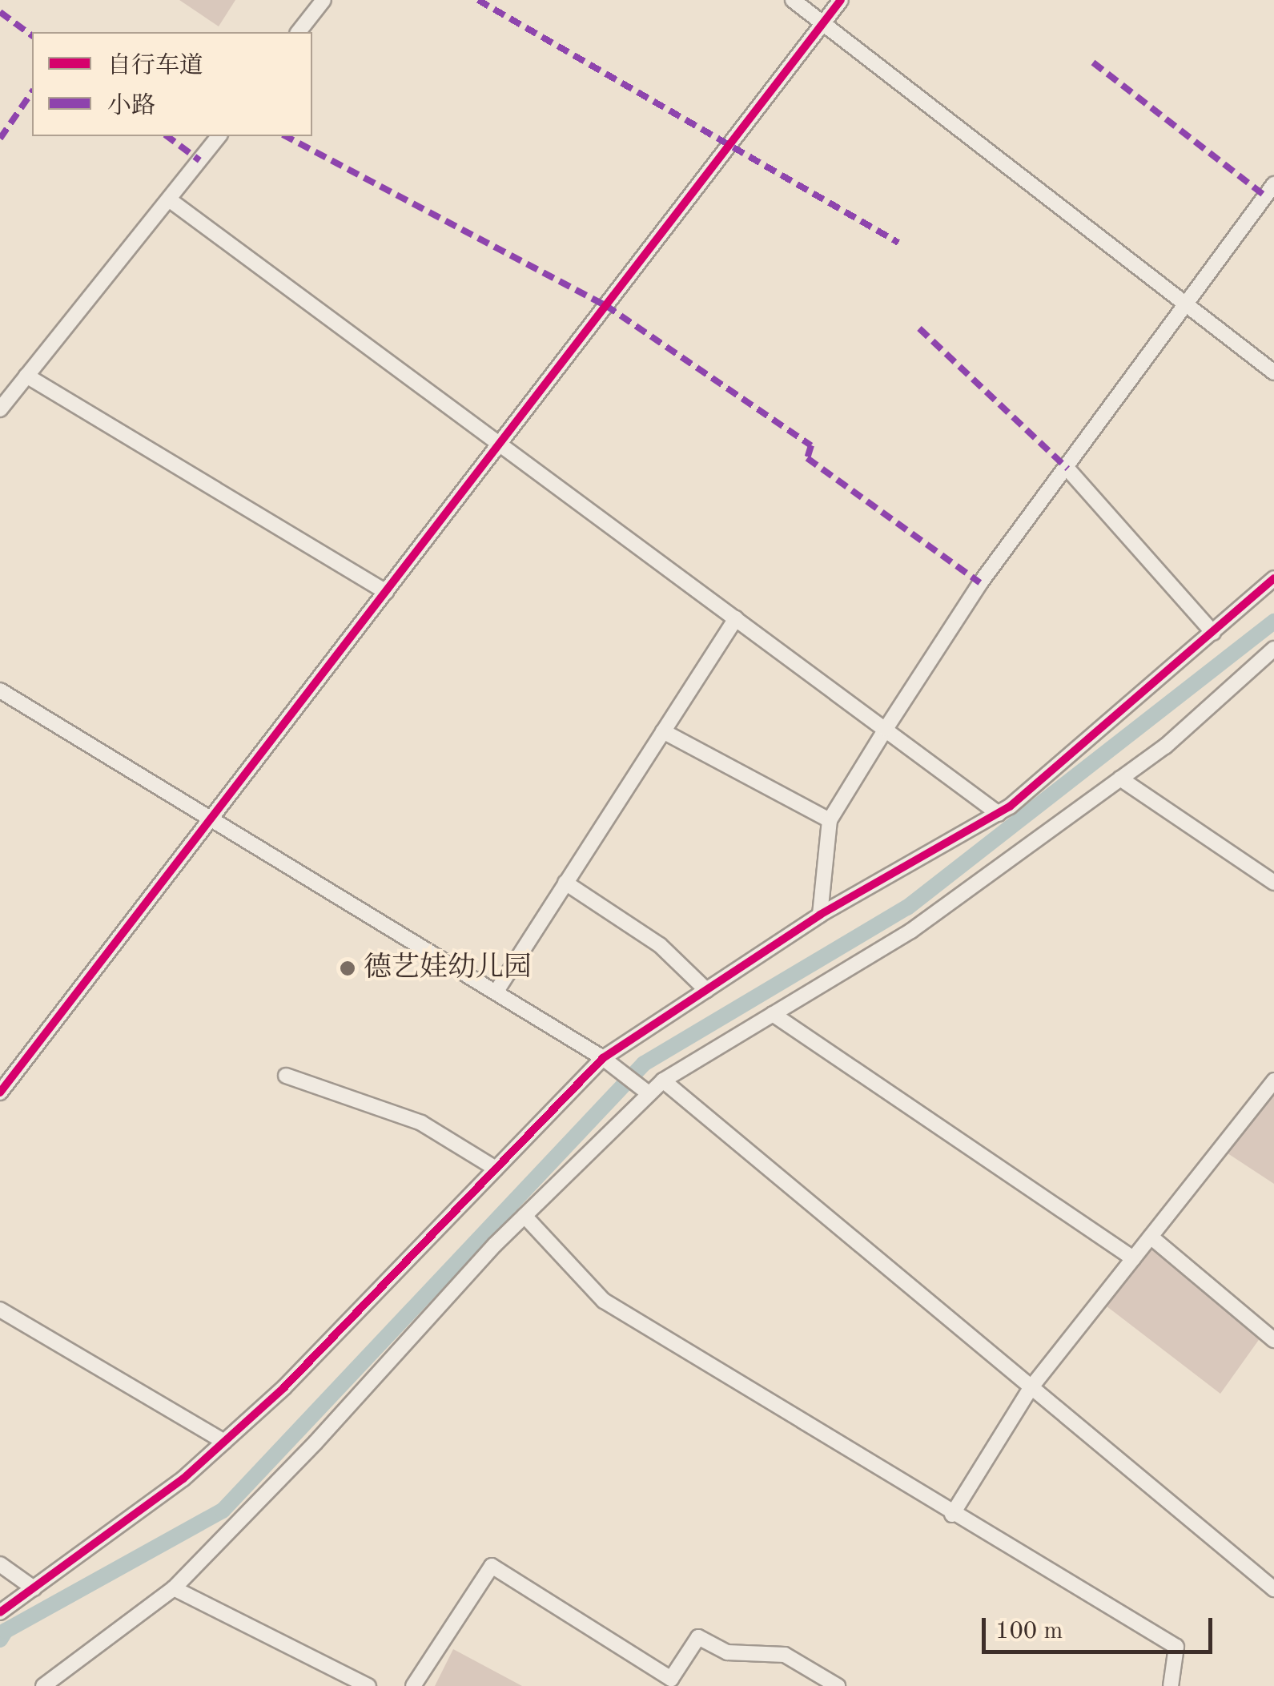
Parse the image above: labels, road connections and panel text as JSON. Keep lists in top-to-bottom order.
{
  "places": ["德艺娃幼儿园"],
  "legend": ["自行车道", "小路"],
  "scale_bar": "100 m"
}
